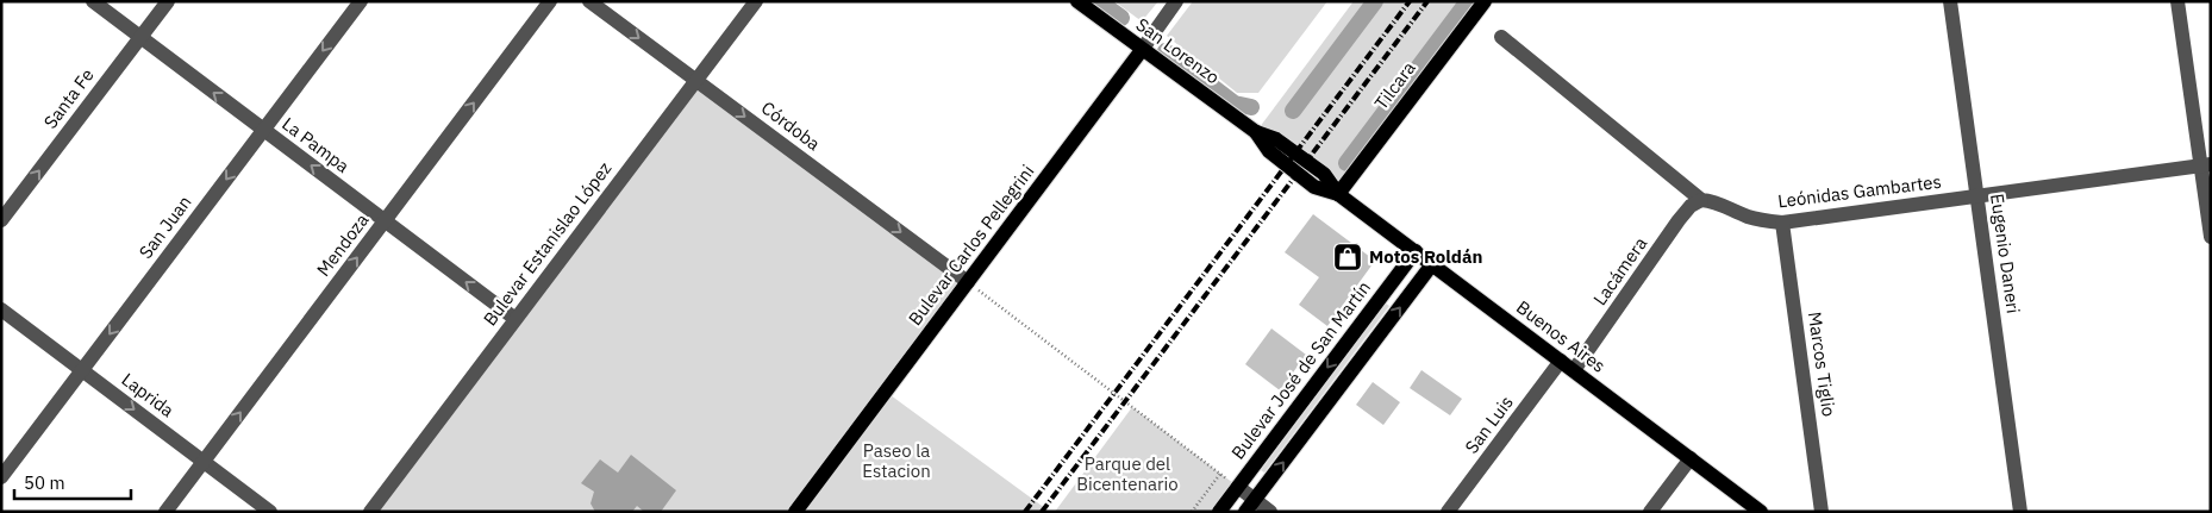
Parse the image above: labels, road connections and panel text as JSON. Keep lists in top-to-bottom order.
{
  "streets": {
    "main road": [
      "San Lorenzo",
      "Tilcara",
      "Bulevar Carlos Pellegrini",
      "Buenos Aires",
      "Bulevar José de San Martín"
    ],
    "street": [
      "Santa Fe",
      "Córdoba",
      "La Pampa",
      "Leónidas Gambartes",
      "San Juan",
      "Bulevar Estanislao López",
      "Mendoza",
      "Eugenio Daneri",
      "Lacámera",
      "Marcos Tiglio",
      "Laprida",
      "San Luis"
    ]
  },
  "crossings": [
    ["San Lorenzo", "Bulevar Carlos Pellegrini"],
    ["San Lorenzo", "Buenos Aires"],
    ["Tilcara", "Buenos Aires"],
    ["Santa Fe", "La Pampa"],
    ["Córdoba", "Bulevar Estanislao López"],
    ["Córdoba", "Bulevar Carlos Pellegrini"],
    ["La Pampa", "San Juan"],
    ["La Pampa", "Bulevar Estanislao López"],
    ["La Pampa", "Mendoza"],
    ["Leónidas Gambartes", "Eugenio Daneri"],
    ["Leónidas Gambartes", "Lacámera"],
    ["Leónidas Gambartes", "Marcos Tiglio"],
    ["San Juan", "Laprida"],
    ["Mendoza", "Laprida"],
    ["Lacámera", "Buenos Aires"],
    ["Buenos Aires", "Bulevar José de San Martín"],
    ["Buenos Aires", "San Luis"]
  ],
  "one_way": [
    "Santa Fe",
    "Córdoba",
    "La Pampa",
    "San Juan",
    "Mendoza",
    "Laprida"
  ],
  "parks": ["Paseo la Estacion", "Parque del Bicentenario"],
  "places": {
    "shop": ["Motos Roldán"]
  },
  "scale_bar": "50 m"
}
